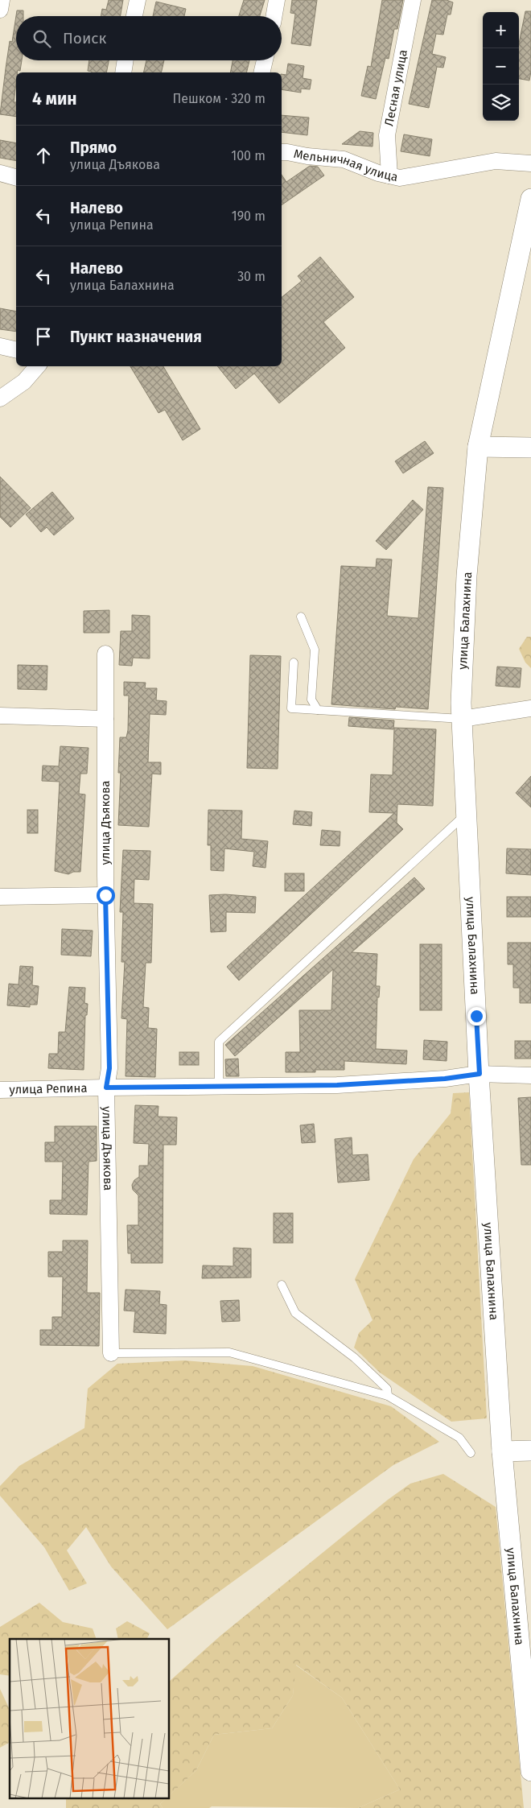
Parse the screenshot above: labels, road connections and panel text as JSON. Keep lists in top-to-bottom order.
{
  "streets": {
    "street": [
      "Лесная улица",
      "Мельничная улица",
      "улица Балахнина",
      "улица Дъякова",
      "улица Репина"
    ]
  },
  "crossings": [
    ["Лесная улица", "Мельничная улица"],
    ["улица Балахнина", "улица Репина"],
    ["улица Дъякова", "улица Репина"]
  ],
  "page": {
    "map_buttons": ["+", "−"],
    "search": "Поиск",
    "heading": ["4 мин", "Пешком · 320 m"],
    "list": [
      ["Прямо", "улица Дъякова", "100 m"],
      ["Налево", "улица Репина", "190 m"],
      ["Налево", "улица Балахнина", "30 m"],
      "Пункт назначения"
    ]
  }
}
